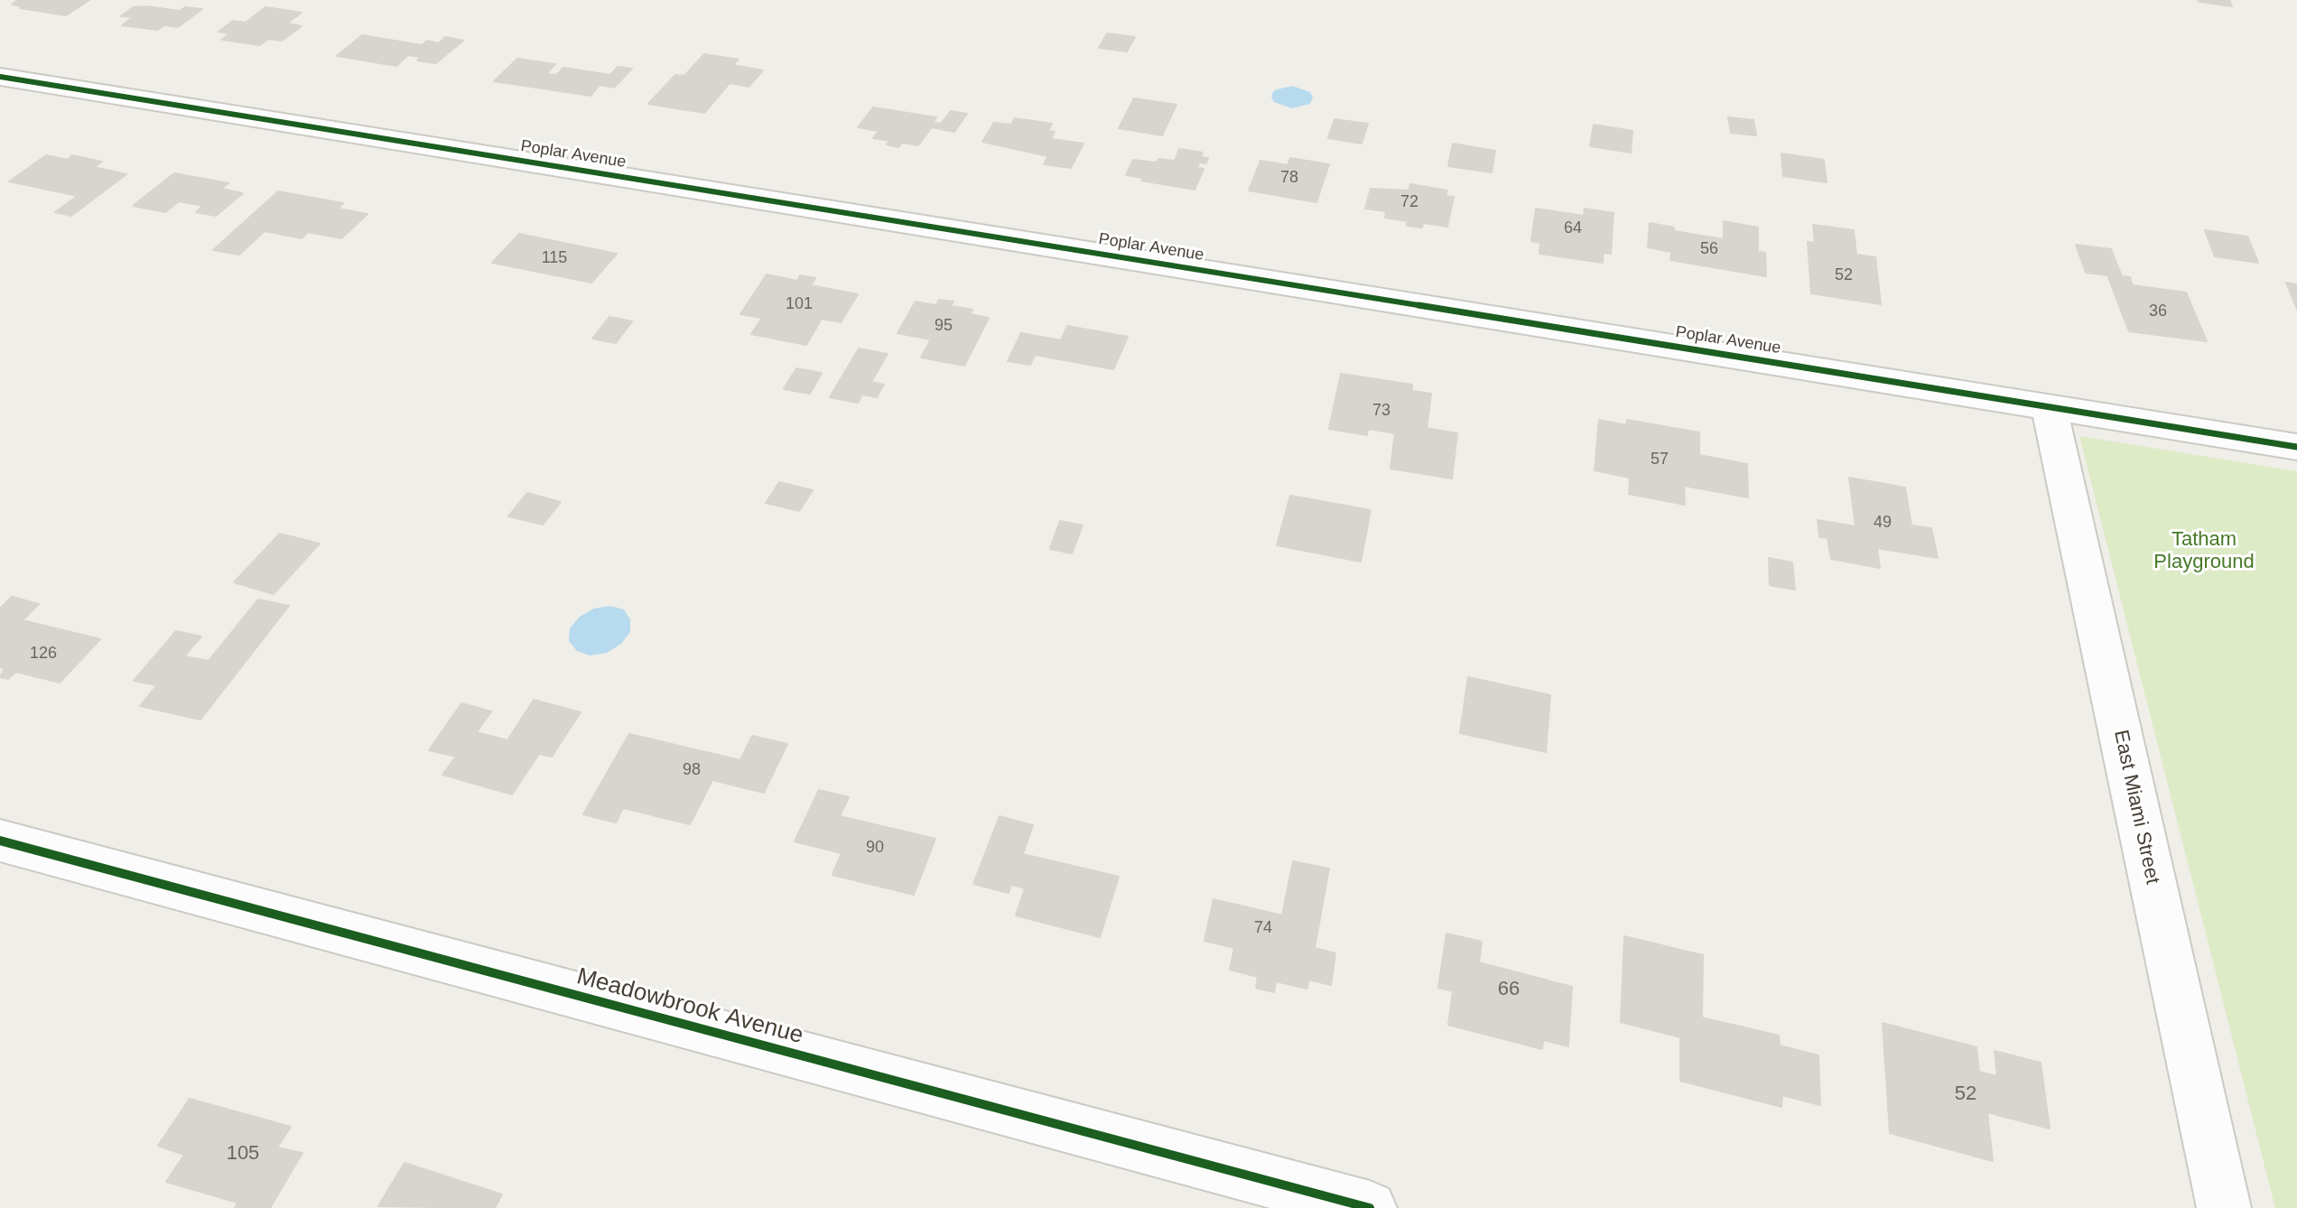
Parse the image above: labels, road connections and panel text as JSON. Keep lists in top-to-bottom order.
{
  "streets": {
    "street": ["Poplar Avenue", "East Miami Street", "Meadowbrook Avenue"]
  },
  "crossings": [
    ["Poplar Avenue", "East Miami Street"]
  ],
  "parks": ["Tatham Playground"],
  "house_numbers": [
    "78",
    "72",
    "64",
    "56",
    "115",
    "52",
    "101",
    "36",
    "95",
    "73",
    "57",
    "49",
    "126",
    "98",
    "90",
    "74",
    "66",
    "52",
    "105"
  ]
}
